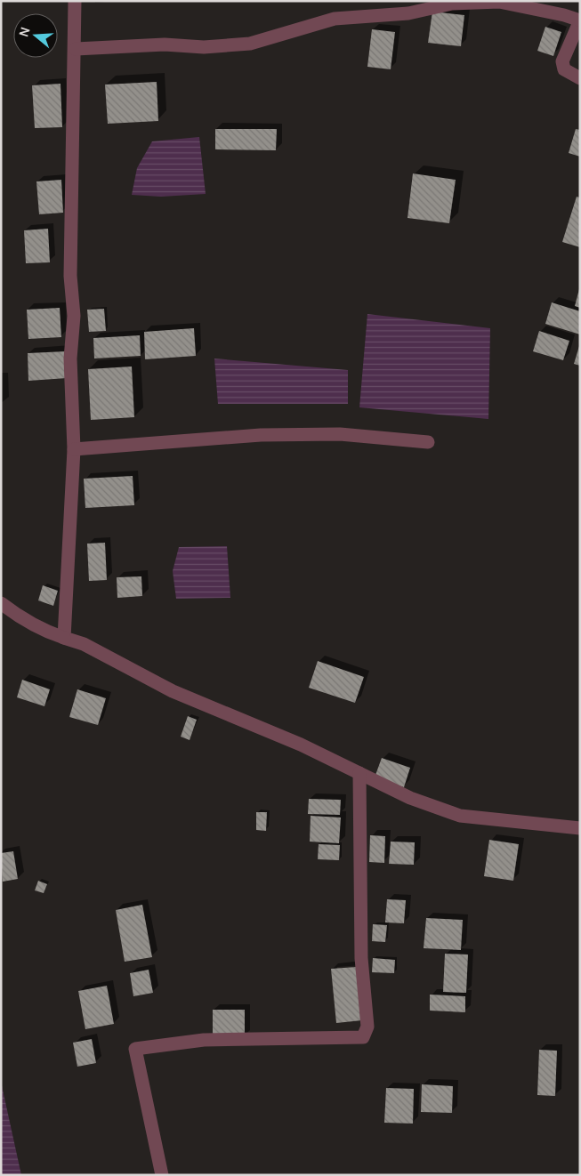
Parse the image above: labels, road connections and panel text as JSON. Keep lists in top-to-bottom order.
{
  "north": "left"
}
